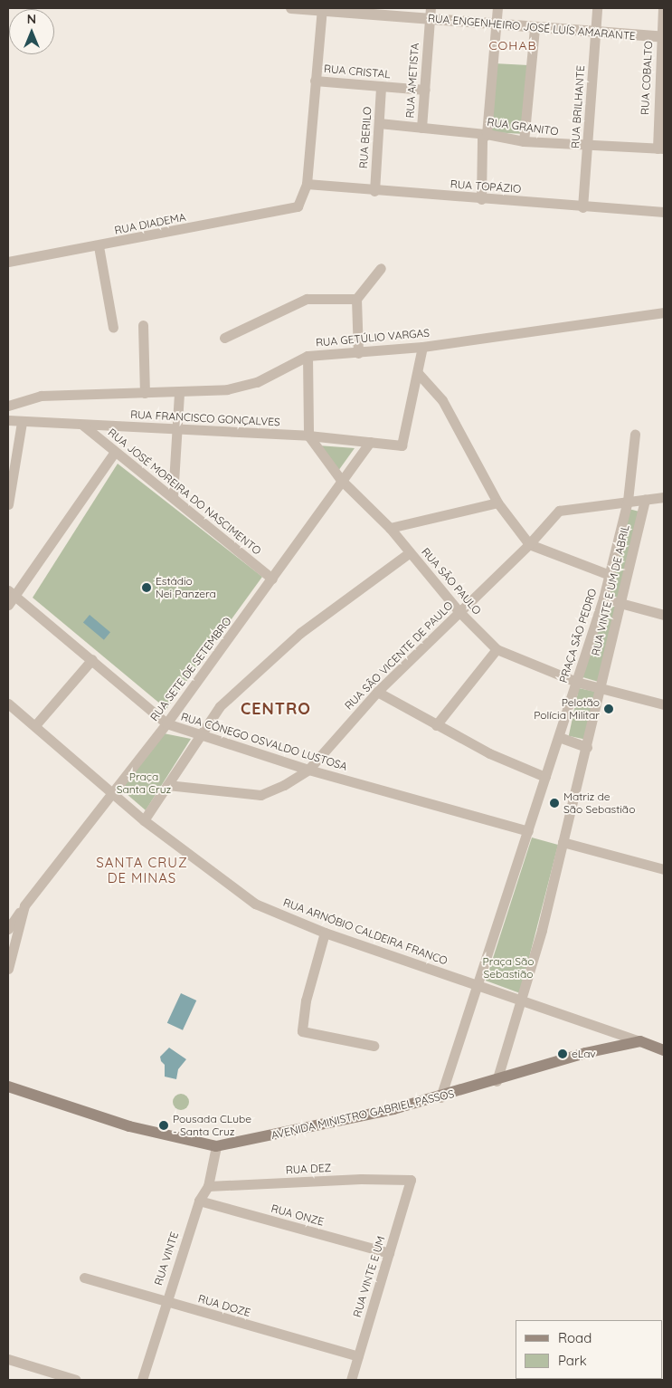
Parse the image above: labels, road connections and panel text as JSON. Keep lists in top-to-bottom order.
{
  "streets": {
    "main road": ["AVENIDA MINISTRO GABRIEL PASSOS"],
    "street": [
      "RUA ENGENHEIRO JOSÉ LUÍS AMARANTE",
      "RUA CRISTAL",
      "RUA COBALTO",
      "RUA AMETISTA",
      "RUA BRILHANTE",
      "RUA GRANITO",
      "RUA BERILO",
      "RUA TOPÁZIO",
      "RUA DIADEMA",
      "RUA GETÚLIO VARGAS",
      "RUA FRANCISCO GONÇALVES",
      "RUA JOSÉ MOREIRA DO NASCIMENTO",
      "RUA SÃO PAULO",
      "RUA VINTE E UM DE ABRIL",
      "PRAÇA SÃO PEDRO",
      "RUA SÃO VICENTE DE PAULO",
      "RUA SETE DE SETEMBRO",
      "RUA CÔNEGO OSVALDO LUSTOSA",
      "RUA ARNÓBIO CALDEIRA FRANCO",
      "RUA DEZ",
      "RUA ONZE",
      "RUA VINTE",
      "RUA VINTE E UM",
      "RUA DOZE"
    ]
  },
  "crossings": [
    ["RUA ENGENHEIRO JOSÉ LUÍS AMARANTE", "RUA COBALTO"],
    ["RUA ENGENHEIRO JOSÉ LUÍS AMARANTE", "RUA AMETISTA"],
    ["RUA ENGENHEIRO JOSÉ LUÍS AMARANTE", "RUA BRILHANTE"],
    ["RUA CRISTAL", "RUA AMETISTA"],
    ["RUA CRISTAL", "RUA BERILO"],
    ["RUA COBALTO", "RUA GRANITO"],
    ["RUA AMETISTA", "RUA GRANITO"],
    ["RUA BRILHANTE", "RUA GRANITO"],
    ["RUA BRILHANTE", "RUA TOPÁZIO"],
    ["RUA GRANITO", "RUA BERILO"],
    ["RUA BERILO", "RUA TOPÁZIO"],
    ["RUA TOPÁZIO", "RUA DIADEMA"],
    ["RUA FRANCISCO GONÇALVES", "RUA JOSÉ MOREIRA DO NASCIMENTO"],
    ["RUA FRANCISCO GONÇALVES", "RUA SÃO PAULO"],
    ["RUA FRANCISCO GONÇALVES", "RUA SETE DE SETEMBRO"],
    ["RUA JOSÉ MOREIRA DO NASCIMENTO", "RUA SETE DE SETEMBRO"],
    ["RUA SÃO PAULO", "RUA VINTE E UM DE ABRIL"],
    ["RUA SÃO PAULO", "PRAÇA SÃO PEDRO"],
    ["RUA SÃO PAULO", "RUA SÃO VICENTE DE PAULO"],
    ["RUA SÃO PAULO", "RUA SETE DE SETEMBRO"],
    ["RUA VINTE E UM DE ABRIL", "RUA SÃO VICENTE DE PAULO"],
    ["PRAÇA SÃO PEDRO", "RUA SÃO VICENTE DE PAULO"],
    ["RUA SÃO VICENTE DE PAULO", "RUA CÔNEGO OSVALDO LUSTOSA"],
    ["RUA SETE DE SETEMBRO", "RUA CÔNEGO OSVALDO LUSTOSA"],
    ["RUA SETE DE SETEMBRO", "RUA ARNÓBIO CALDEIRA FRANCO"],
    ["RUA ARNÓBIO CALDEIRA FRANCO", "AVENIDA MINISTRO GABRIEL PASSOS"],
    ["AVENIDA MINISTRO GABRIEL PASSOS", "RUA VINTE"],
    ["RUA DEZ", "RUA VINTE"],
    ["RUA DEZ", "RUA VINTE E UM"],
    ["RUA ONZE", "RUA VINTE"],
    ["RUA ONZE", "RUA VINTE E UM"],
    ["RUA VINTE", "RUA DOZE"],
    ["RUA VINTE E UM", "RUA DOZE"]
  ],
  "districts": ["COHAB", "CENTRO", "SANTA CRUZ DE MINAS"],
  "parks": ["Praça Santa Cruz", "Praça São Sebastião"],
  "places": [
    "Estádio Nei Panzera",
    "Pelotão Polícia Militar",
    "Matriz de São Sebastião",
    "eLav",
    "Pousada CLube - Santa Cruz"
  ],
  "legend": ["Road", "Park"],
  "north": "top"
}
